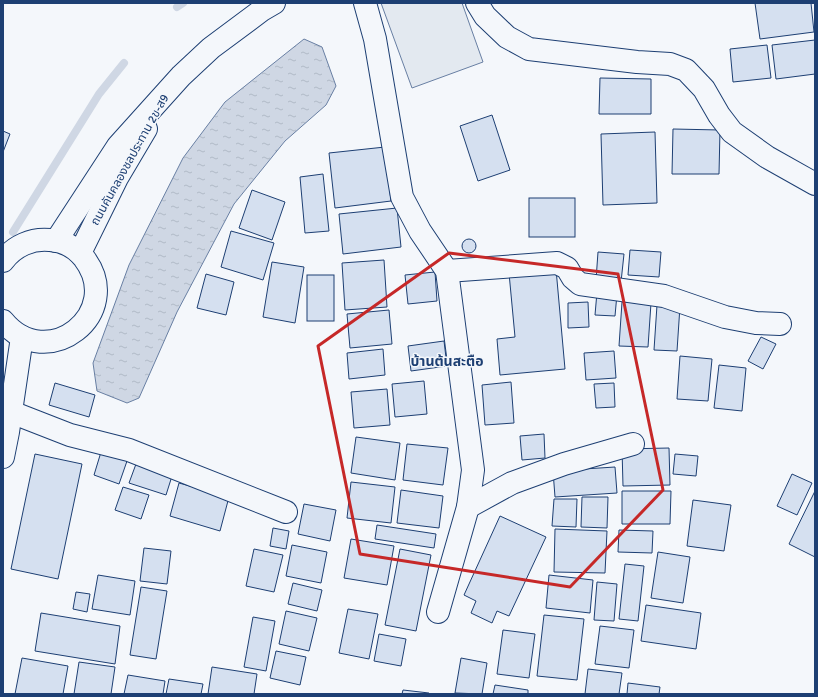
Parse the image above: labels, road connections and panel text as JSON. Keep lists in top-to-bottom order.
{
  "streets": {
    "street": ["ถนนคันคลองชลประทาน 2ข-ส9"]
  },
  "districts": ["บ้านต้นสะตือ"]
}
